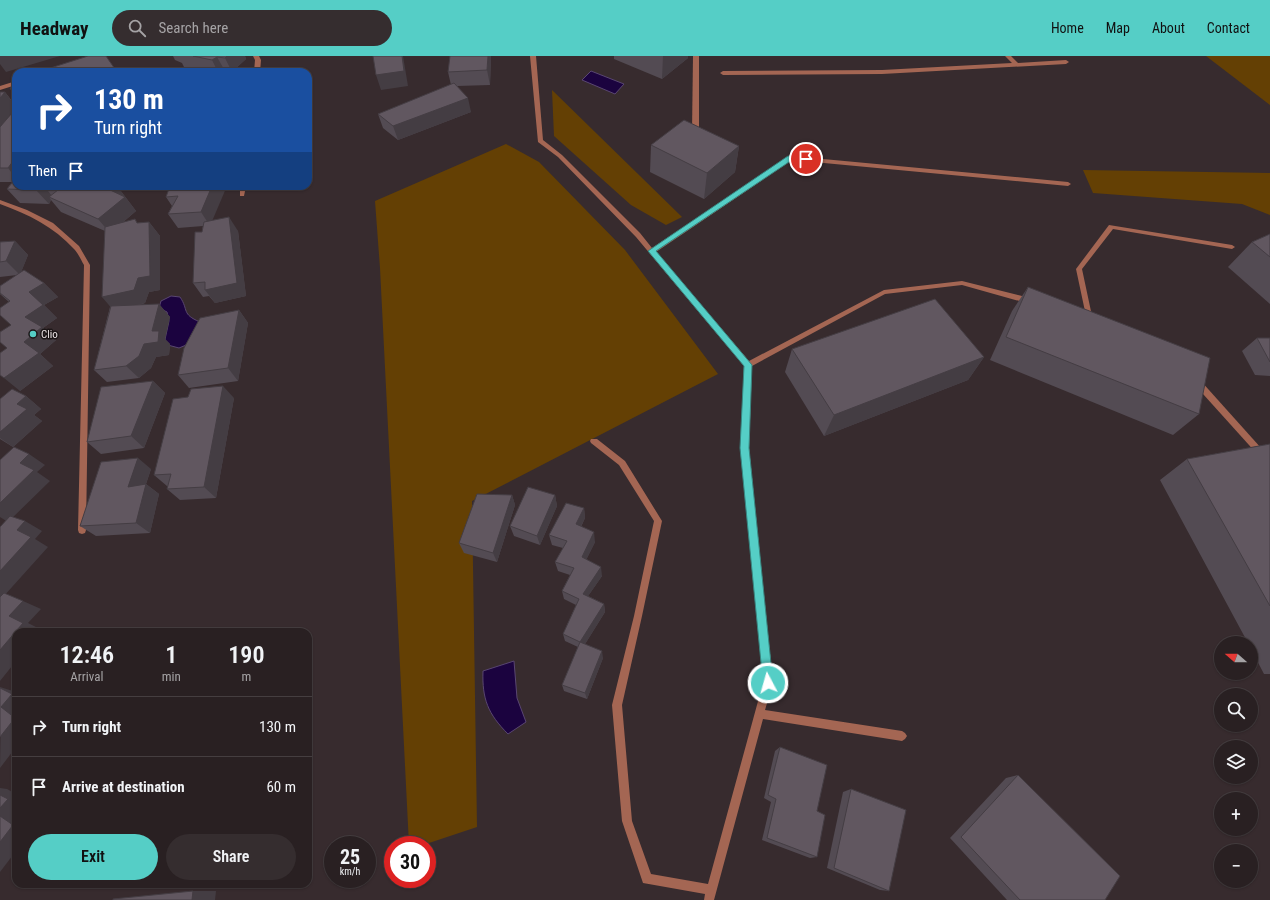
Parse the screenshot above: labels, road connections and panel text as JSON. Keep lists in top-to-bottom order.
{
  "places": ["Clio"],
  "north": "left",
  "page": {
    "header": "Headway",
    "search": "Search here",
    "nav": [
      "Home",
      "Map",
      "About",
      "Contact"
    ],
    "turn": ["130 m", "Turn right"],
    "then": "Then",
    "eta": [
      "12:46",
      "Arrival",
      "1",
      "min",
      "190",
      "m"
    ],
    "map_buttons": ["+", "−"],
    "list": [
      {
        "name": "Turn right",
        "value": "130 m"
      },
      {
        "name": "Arrive at destination",
        "value": "60 m"
      }
    ],
    "buttons": ["Exit", "Share"],
    "speed": "25 km/h",
    "limit": "30"
  }
}
